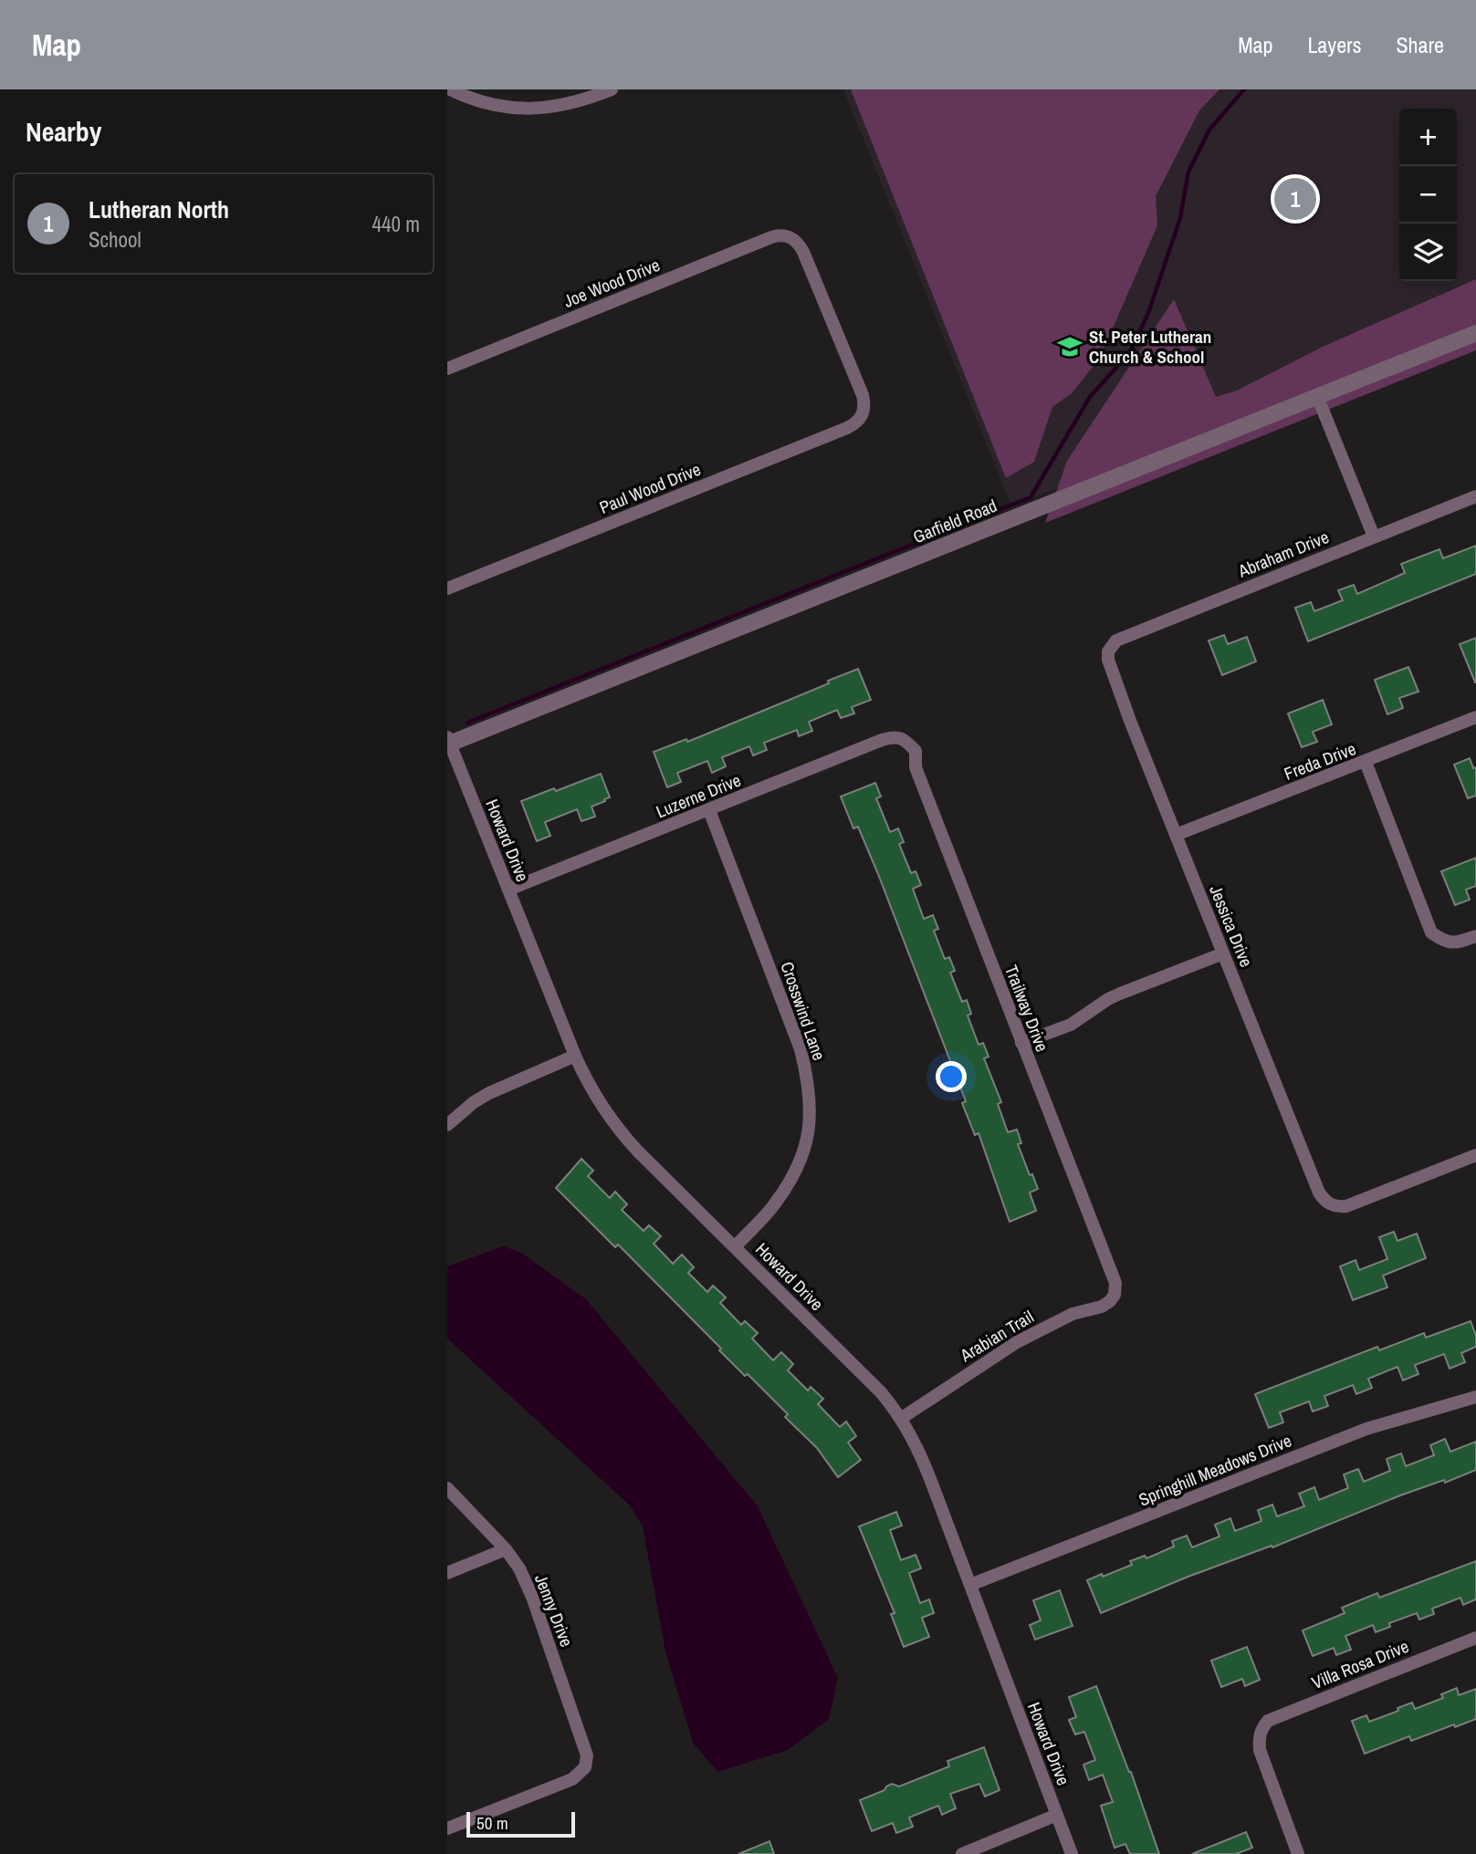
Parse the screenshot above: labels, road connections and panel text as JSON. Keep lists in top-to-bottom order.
{
  "streets": {
    "street": [
      "Joe Wood Drive",
      "Paul Wood Drive",
      "Garfield Road",
      "Abraham Drive",
      "Freda Drive",
      "Luzerne Drive",
      "Howard Drive",
      "Jessica Drive",
      "Trailway Drive",
      "Crosswind Lane",
      "Arabian Trail",
      "Springhill Meadows Drive",
      "Jenny Drive",
      "Villa Rosa Drive"
    ]
  },
  "crossings": [
    ["Joe Wood Drive", "Paul Wood Drive"],
    ["Garfield Road", "Howard Drive"],
    ["Abraham Drive", "Jessica Drive"],
    ["Freda Drive", "Jessica Drive"],
    ["Luzerne Drive", "Howard Drive"],
    ["Luzerne Drive", "Trailway Drive"],
    ["Luzerne Drive", "Crosswind Lane"],
    ["Howard Drive", "Crosswind Lane"],
    ["Howard Drive", "Arabian Trail"],
    ["Howard Drive", "Springhill Meadows Drive"],
    ["Trailway Drive", "Arabian Trail"]
  ],
  "places": {
    "school or university": ["St. Peter Lutheran Church & School"]
  },
  "scale_bar": "50 m",
  "page": {
    "header": "Map",
    "nav": ["Map", "Layers", "Share"],
    "heading": "Nearby",
    "map_buttons": ["+", "−"],
    "list": [
      {
        "mark": "1",
        "name": "Lutheran North",
        "note": "School",
        "value": "440 m"
      }
    ],
    "pins": "1",
    "scale": "50 m"
  }
}
